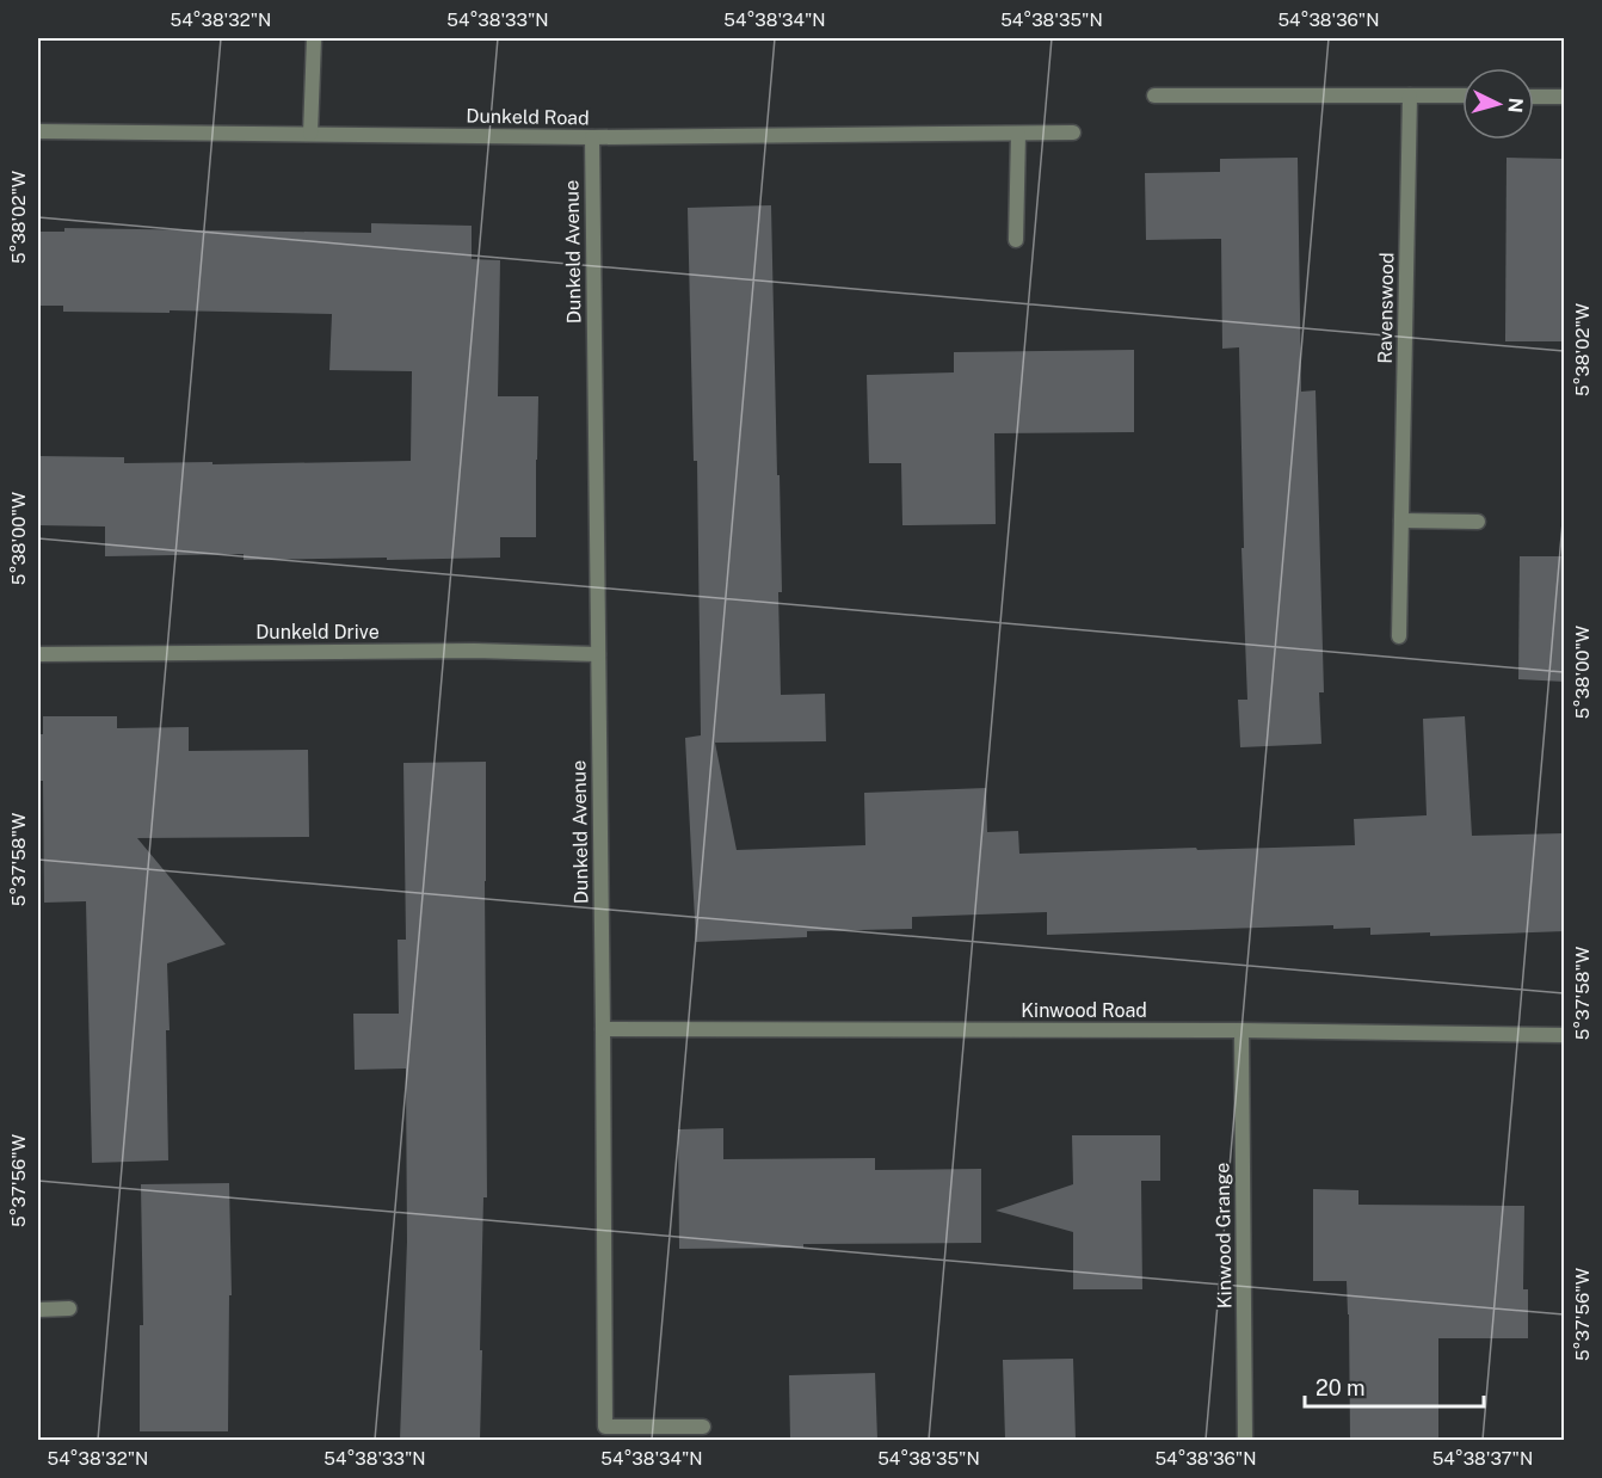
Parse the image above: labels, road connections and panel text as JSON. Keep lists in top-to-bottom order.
{
  "streets": {
    "street": [
      "Dunkeld Road",
      "Dunkeld Avenue",
      "Ravenswood",
      "Dunkeld Drive",
      "Kinwood Road",
      "Kinwood Grange"
    ]
  },
  "crossings": [
    ["Dunkeld Road", "Dunkeld Avenue"],
    ["Dunkeld Avenue", "Dunkeld Drive"],
    ["Dunkeld Avenue", "Kinwood Road"],
    ["Kinwood Road", "Kinwood Grange"]
  ],
  "scale_bar": "20 m",
  "north": "right",
  "coordinates": [
    "54°38'32\"N",
    "54°38'33\"N",
    "54°38'34\"N",
    "54°38'35\"N",
    "54°38'36\"N",
    "5°38'02\"W",
    "5°38'00\"W",
    "5°37'58\"W",
    "5°37'56\"W",
    "54°38'37\"N"
  ]
}
